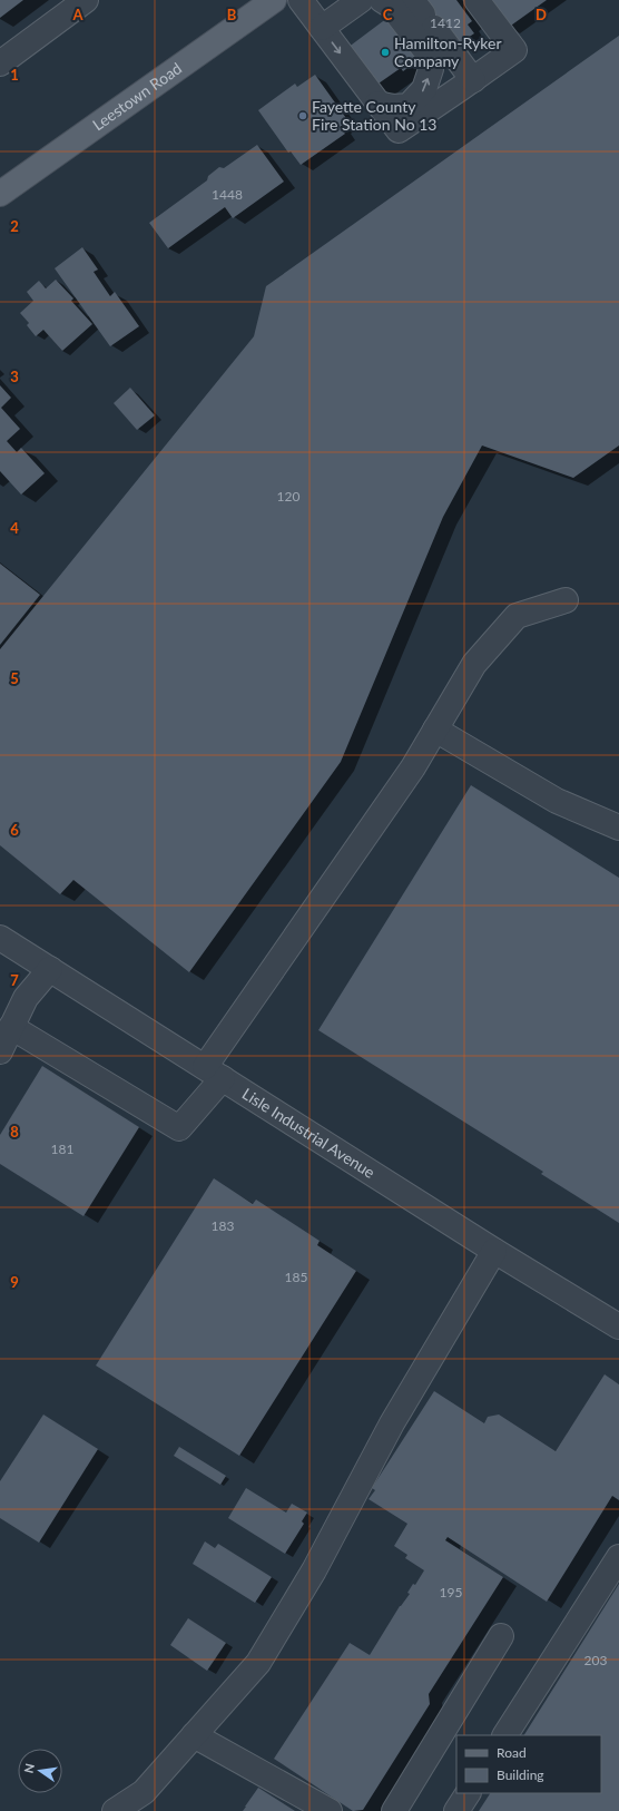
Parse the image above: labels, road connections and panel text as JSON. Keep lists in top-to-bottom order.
{
  "streets": {
    "main road": ["Leestown Road"],
    "street": ["Lisle Industrial Avenue"]
  },
  "places": ["Hamilton-Ryker Company", "Fayette County Fire Station No 13"],
  "house_numbers": [
    "1412",
    "1448",
    "120",
    "181",
    "183",
    "185",
    "195",
    "203"
  ],
  "legend": ["Road", "Building"],
  "north": "left",
  "grid": {
    "columns": [
      "A",
      "B",
      "C",
      "D"
    ],
    "rows": [
      "1",
      "2",
      "3",
      "4",
      "5",
      "6",
      "7",
      "8",
      "9"
    ]
  }
}
